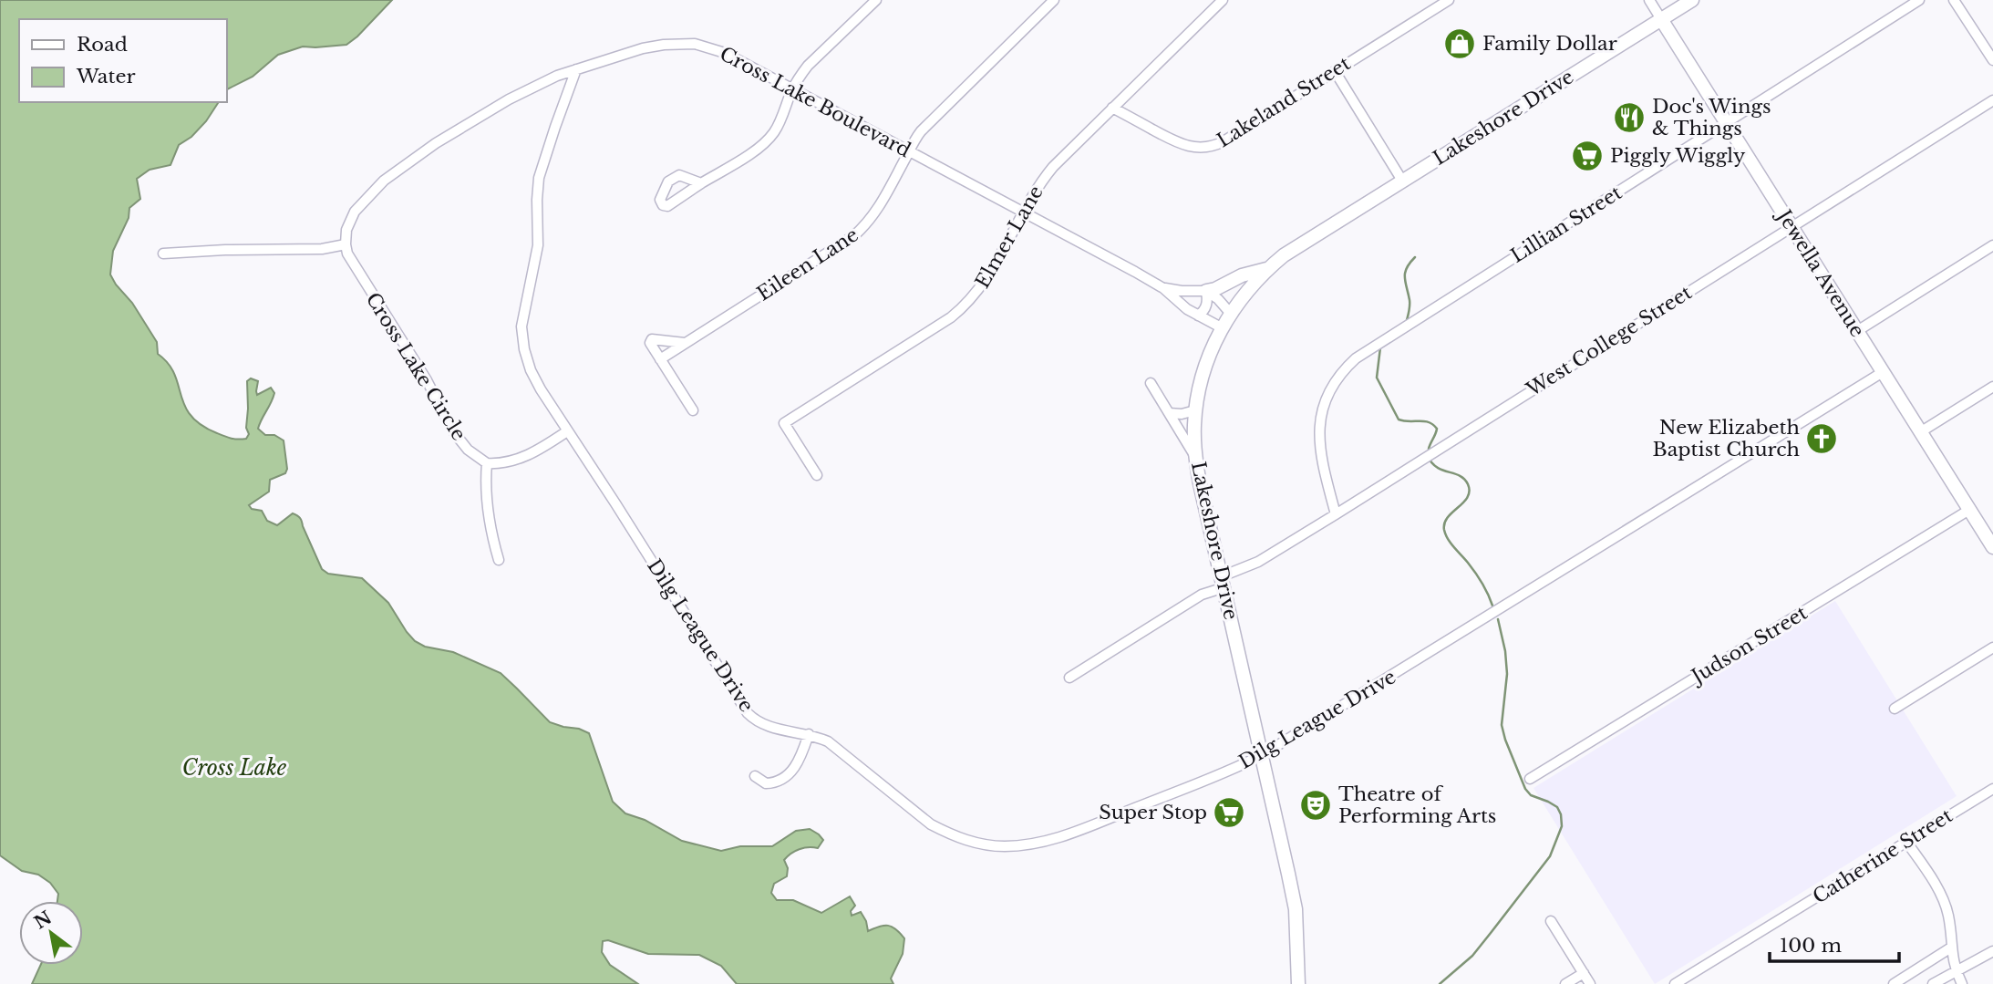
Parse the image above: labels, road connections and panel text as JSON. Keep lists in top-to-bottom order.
{
  "streets": {
    "main road": ["Lakeshore Drive", "Jewella Avenue"],
    "street": [
      "Cross Lake Boulevard",
      "Lakeland Street",
      "Lillian Street",
      "Elmer Lane",
      "Eileen Lane",
      "West College Street",
      "Cross Lake Circle",
      "Dilg League Drive",
      "Judson Street",
      "Catherine Street"
    ]
  },
  "crossings": [
    ["Cross Lake Boulevard", "Lakeshore Drive"],
    ["Cross Lake Boulevard", "Elmer Lane"],
    ["Cross Lake Boulevard", "Eileen Lane"],
    ["Cross Lake Boulevard", "Cross Lake Circle"],
    ["Cross Lake Boulevard", "Dilg League Drive"],
    ["Lakeland Street", "Elmer Lane"],
    ["Lakeshore Drive", "Jewella Avenue"],
    ["Lakeshore Drive", "West College Street"],
    ["Lakeshore Drive", "Dilg League Drive"],
    ["Lillian Street", "Jewella Avenue"],
    ["Lillian Street", "West College Street"],
    ["Jewella Avenue", "West College Street"],
    ["Jewella Avenue", "Dilg League Drive"],
    ["Jewella Avenue", "Judson Street"]
  ],
  "water": ["Cross Lake"],
  "places": {
    "shop": ["Family Dollar"],
    "restaurant": ["Doc's Wings & Things"],
    "supermarket": ["Piggly Wiggly", "Super Stop"],
    "church": ["New Elizabeth Baptist Church"],
    "theatre": ["Theatre of Performing Arts"]
  },
  "legend": ["Road", "Water"],
  "scale_bar": "100 m",
  "north": "top left"
}
